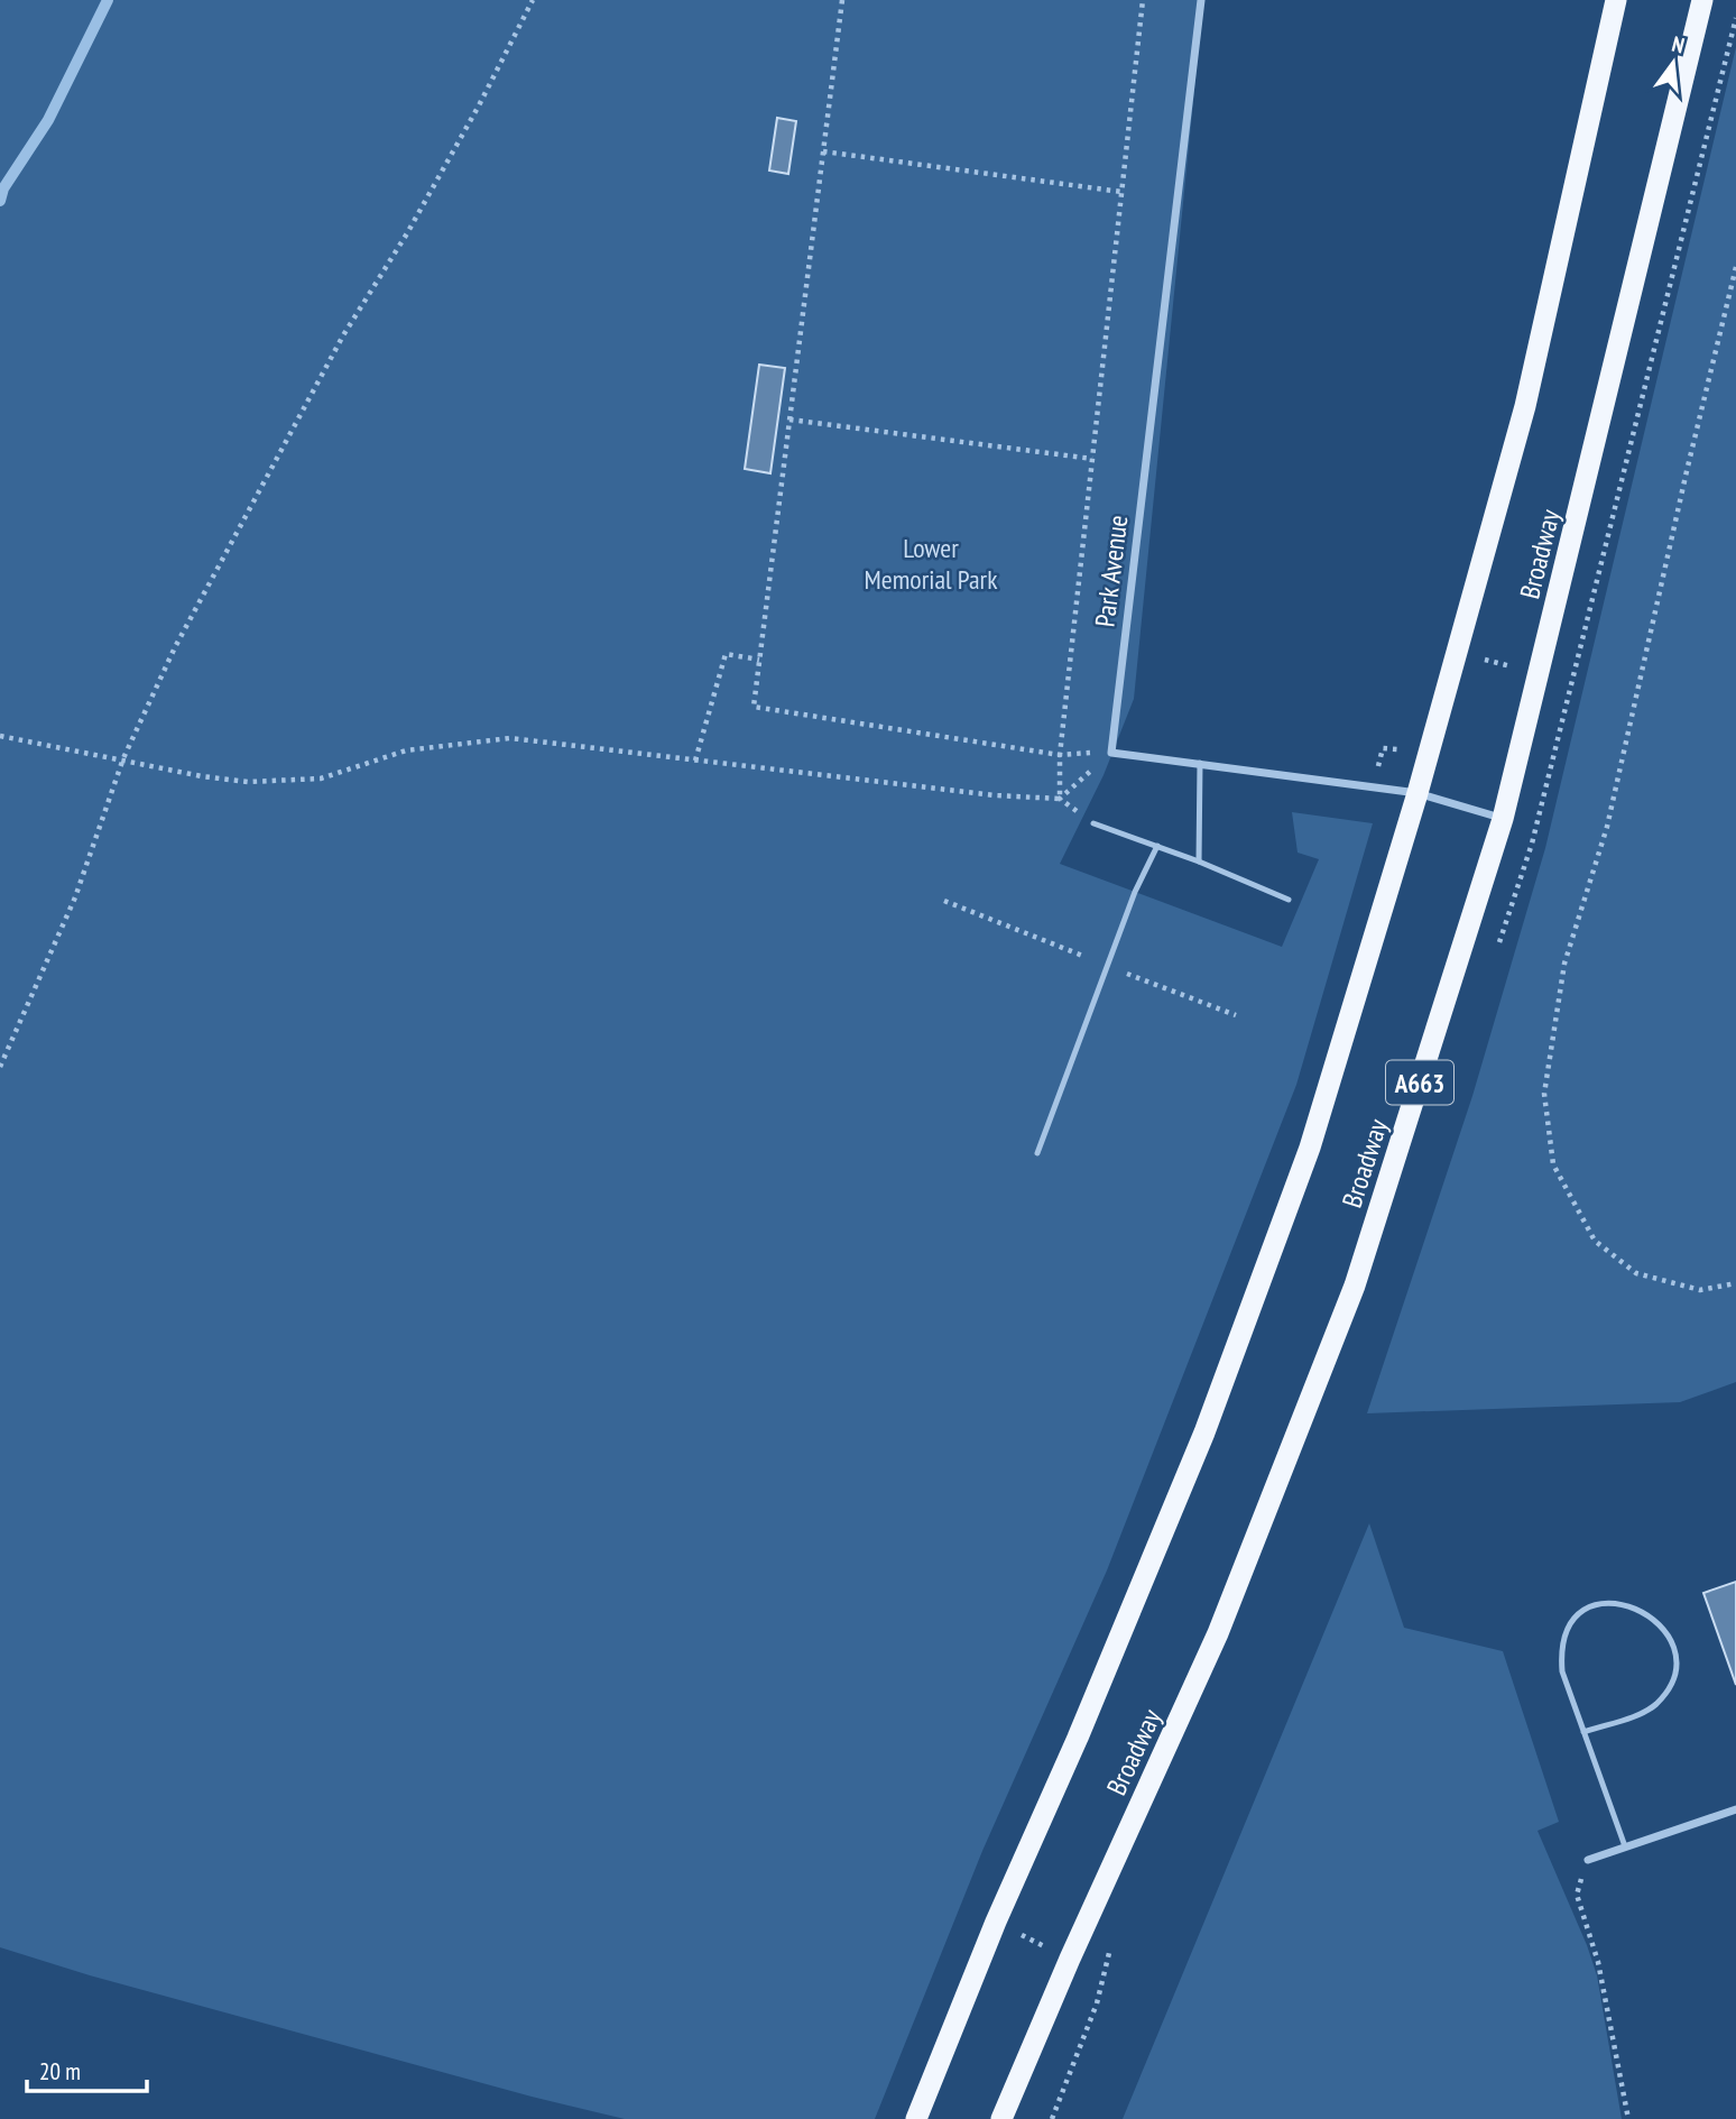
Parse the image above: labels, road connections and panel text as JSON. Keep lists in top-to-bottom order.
{
  "streets": {
    "highway": ["Broadway", "A663"],
    "street": ["Park Avenue"]
  },
  "parks": ["Lower Memorial Park"],
  "scale_bar": "20 m",
  "north": "top"
}
